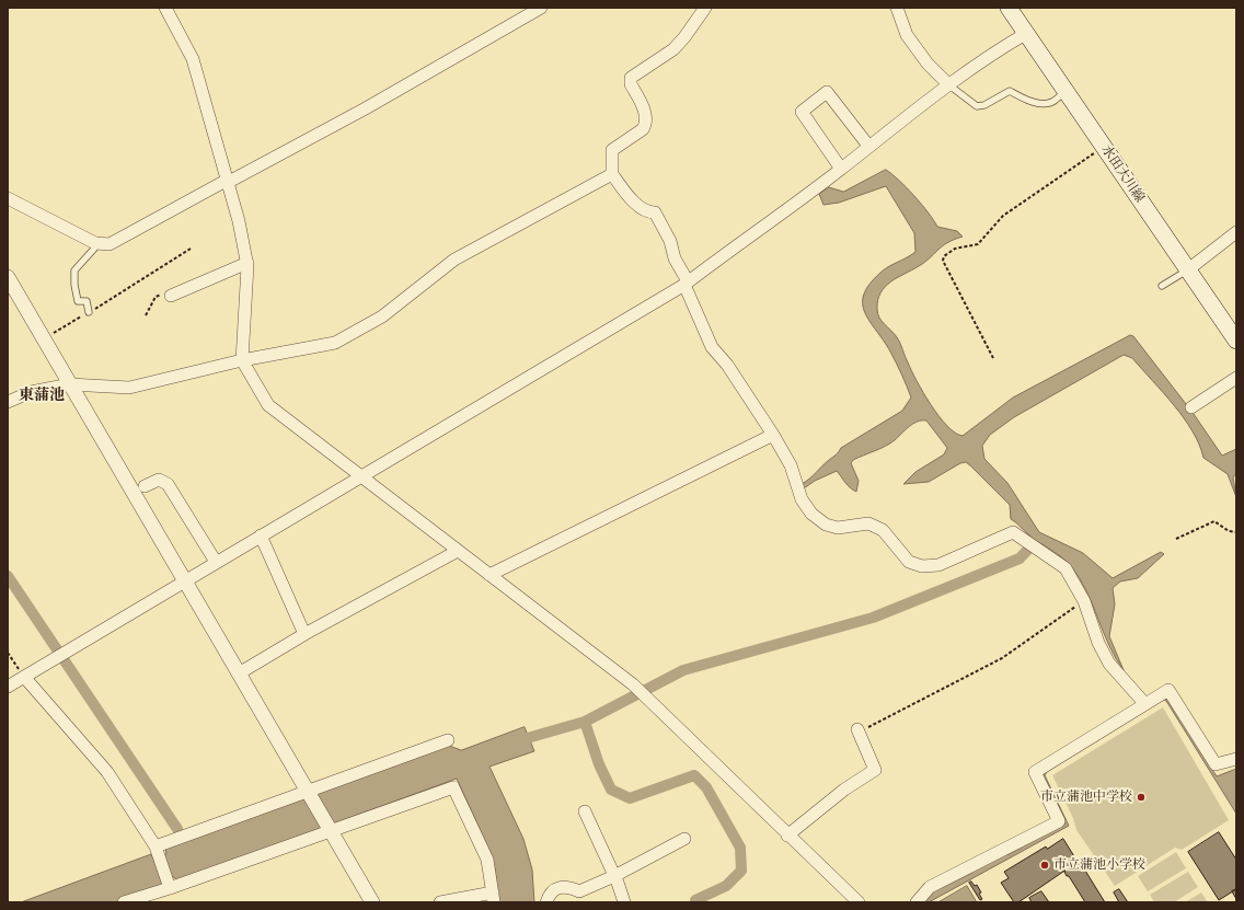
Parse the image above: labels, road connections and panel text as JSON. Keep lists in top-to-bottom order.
{
  "streets": {
    "main road": ["水田大川線"]
  },
  "districts": ["東蒲池"],
  "places": ["市立蒲池中学校", "市立蒲池小学校"]
}
